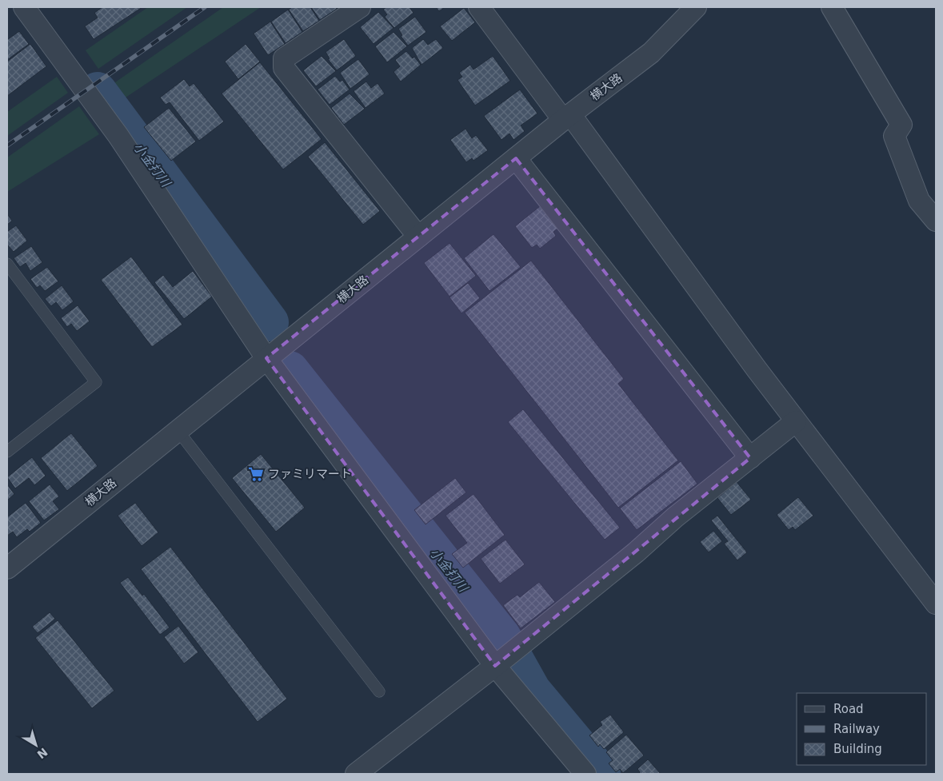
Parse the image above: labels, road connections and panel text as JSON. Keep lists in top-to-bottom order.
{
  "streets": {
    "street": ["横大路"]
  },
  "water": ["小金打川"],
  "places": {
    "supermarket": ["ファミリマート"]
  },
  "legend": ["Road", "Railway", "Building"],
  "north": "bottom right"
}
